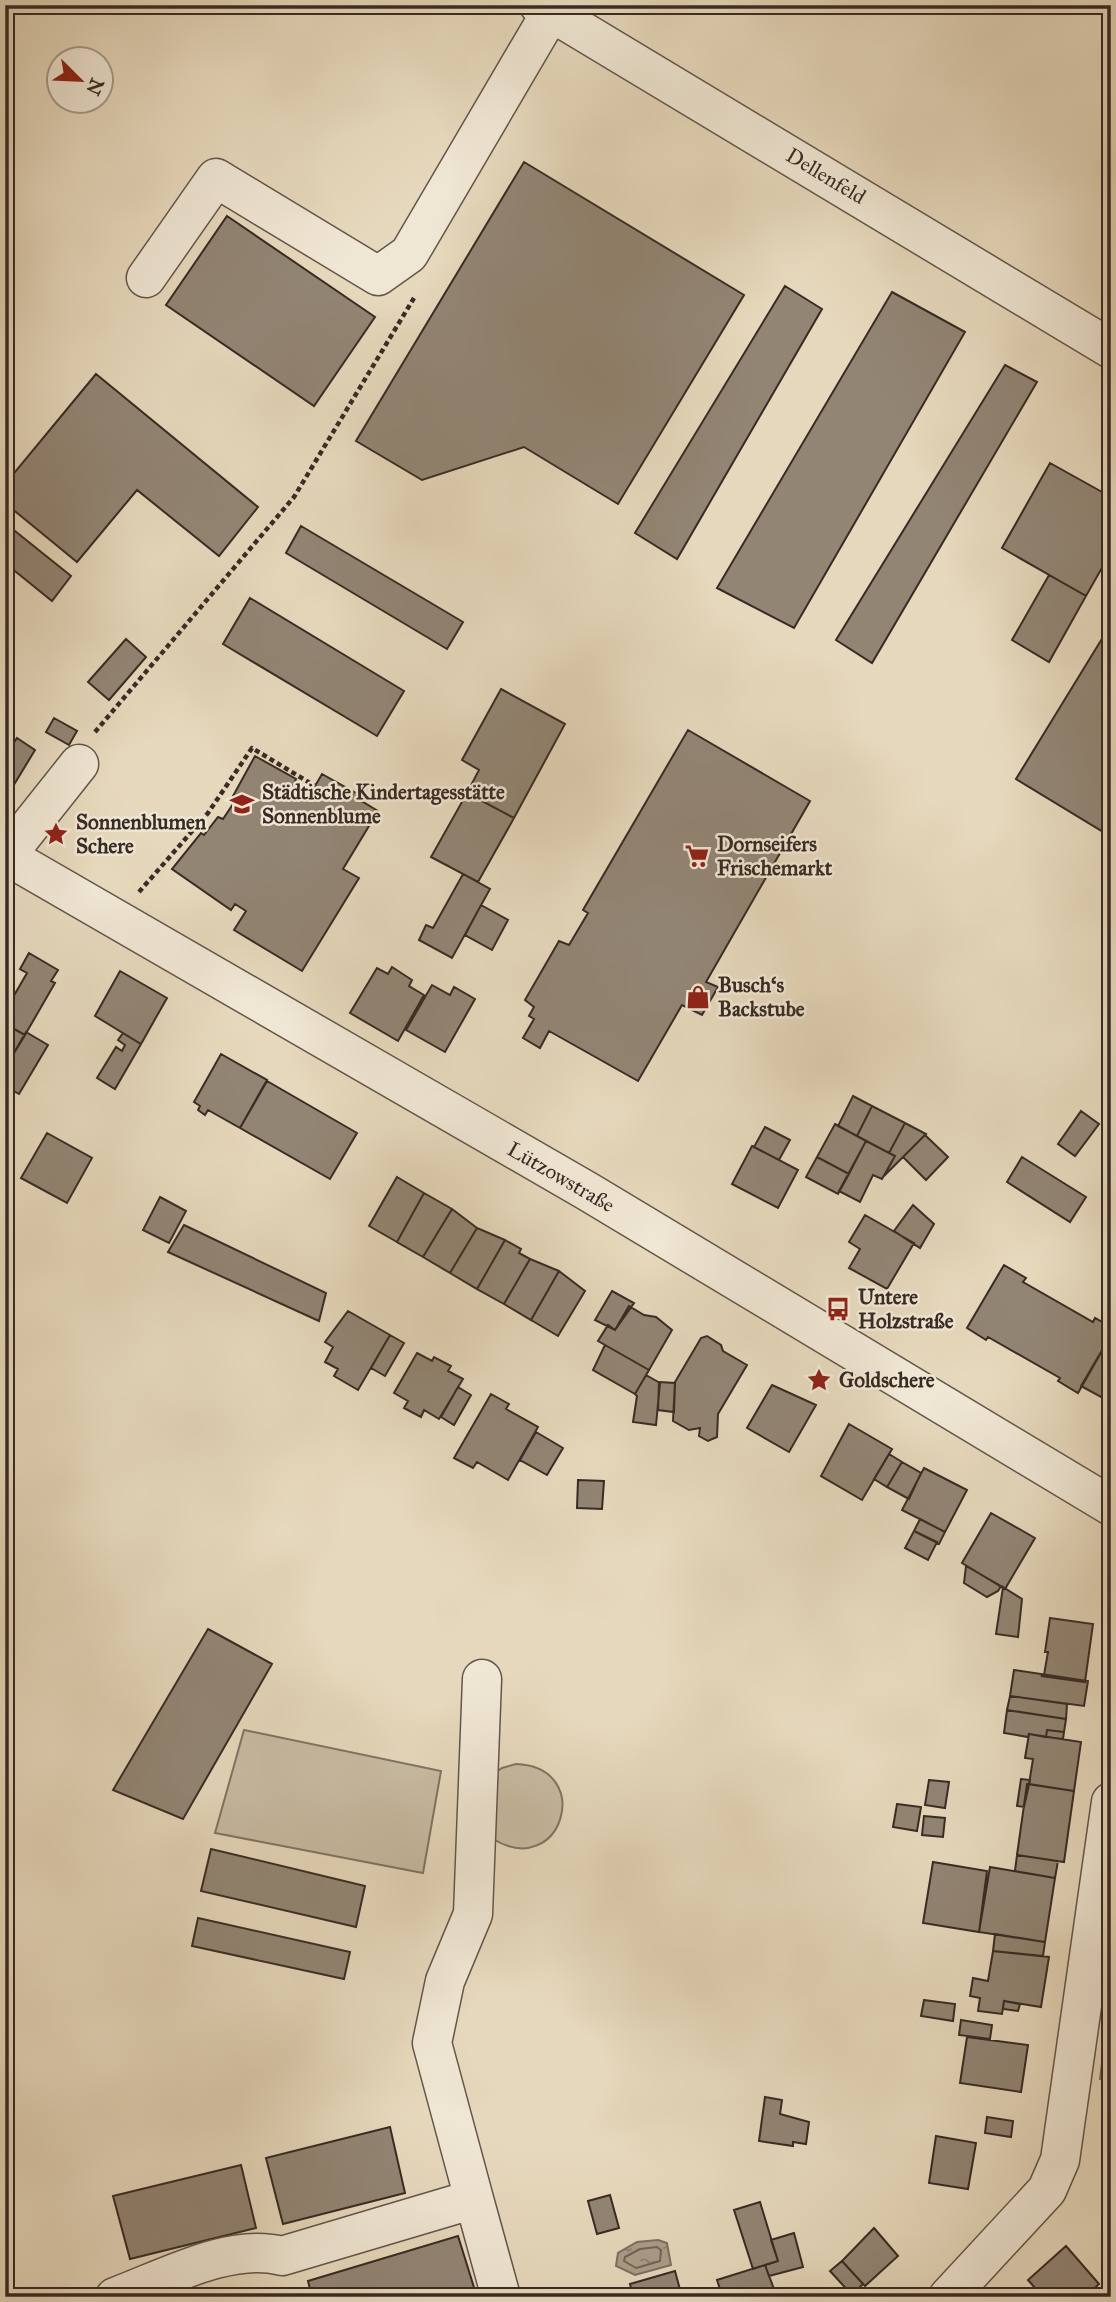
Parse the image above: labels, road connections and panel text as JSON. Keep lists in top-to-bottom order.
{
  "streets": {
    "street": ["Dellenfeld", "Lützowstraße"]
  },
  "places": {
    "school or university": ["Städtische Kindertagesstätte Sonnenblume"],
    "place": ["Sonnenblumen Schere", "Goldschere"],
    "supermarket": ["Dornseifers Frischemarkt"],
    "shop": ["Busch‘s Backstube"],
    "bus stop": ["Untere Holzstraße"]
  },
  "north": "bottom right"
}
